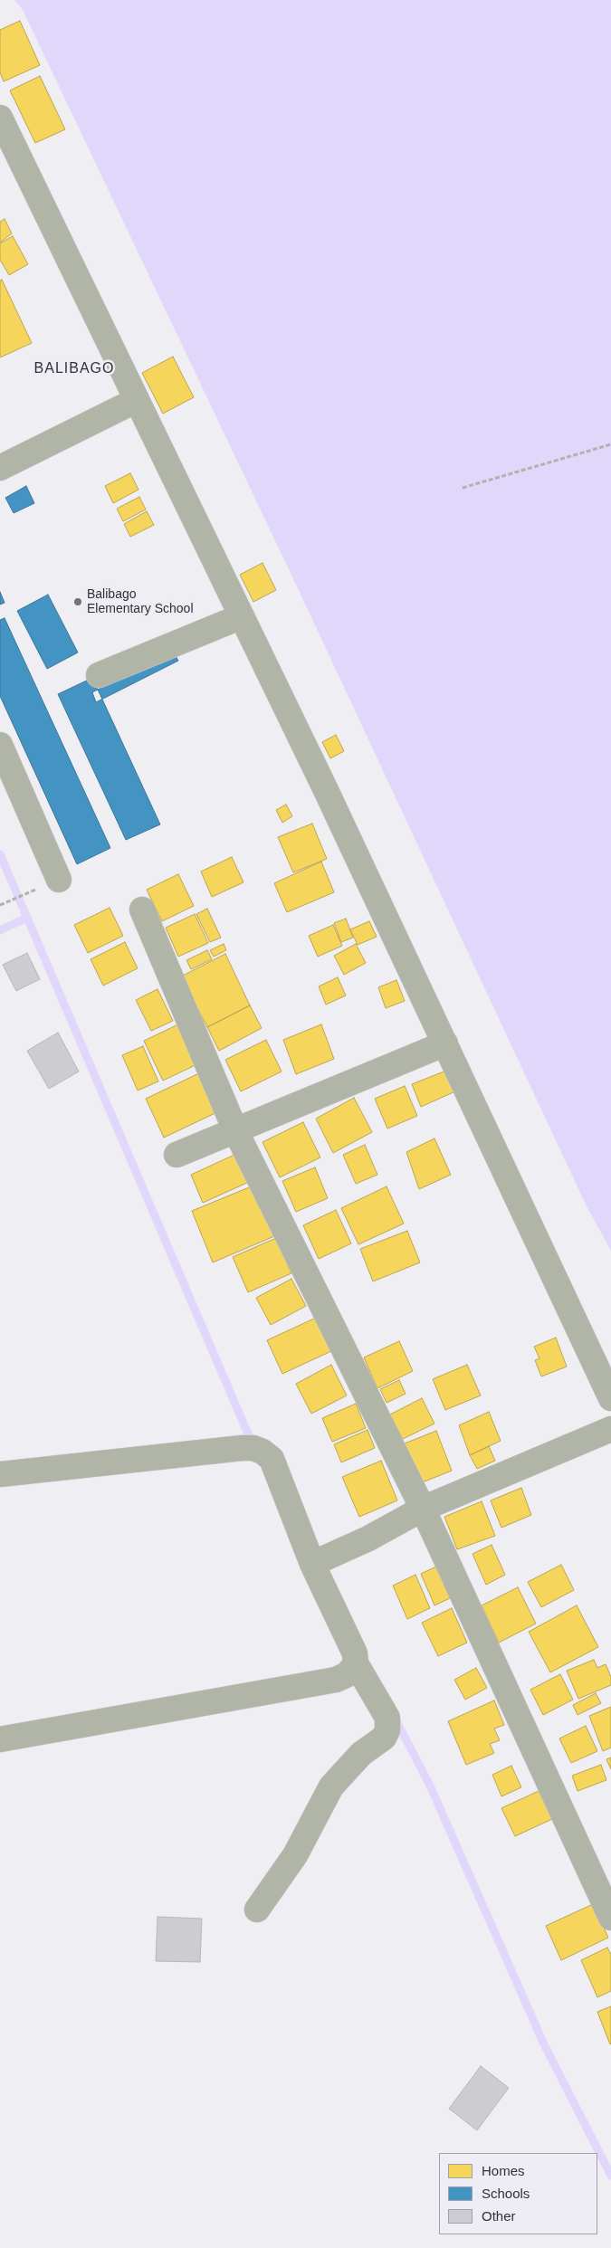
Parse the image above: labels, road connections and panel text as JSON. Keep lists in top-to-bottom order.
{
  "districts": ["BALIBAGO"],
  "places": ["Balibago Elementary School"],
  "legend": ["Homes", "Schools", "Other"]
}
